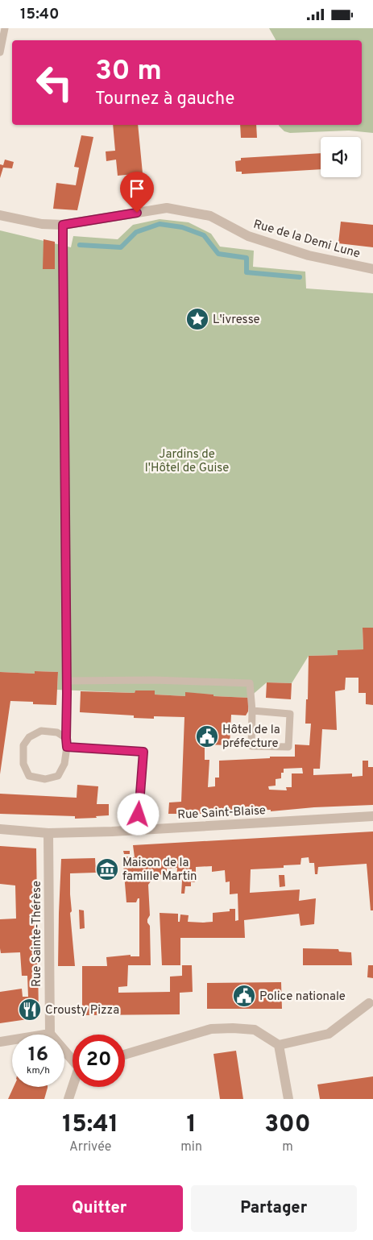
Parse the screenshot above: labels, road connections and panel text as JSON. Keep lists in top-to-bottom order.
{
  "streets": {
    "street": ["Rue de la Demi Lune", "Rue Saint-Blaise", "Rue Sainte-Thérèse"]
  },
  "crossings": [
    ["Rue Saint-Blaise", "Rue Sainte-Thérèse"]
  ],
  "parks": ["Jardins de l'Hôtel de Guise"],
  "places": {
    "place": ["L'ivresse"],
    "public building": ["Hôtel de la préfecture", "Police nationale"],
    "museum": ["Maison de la famille Martin"],
    "restaurant": ["Crousty Pizza"]
  },
  "page": {
    "status": "15:40",
    "turn": ["30 m", "Tournez à gauche"],
    "speed": "16 km/h",
    "limit": "20",
    "eta": [
      "15:41",
      "Arrivée",
      "1",
      "min",
      "300",
      "m"
    ],
    "buttons": ["Quitter", "Partager"]
  }
}
